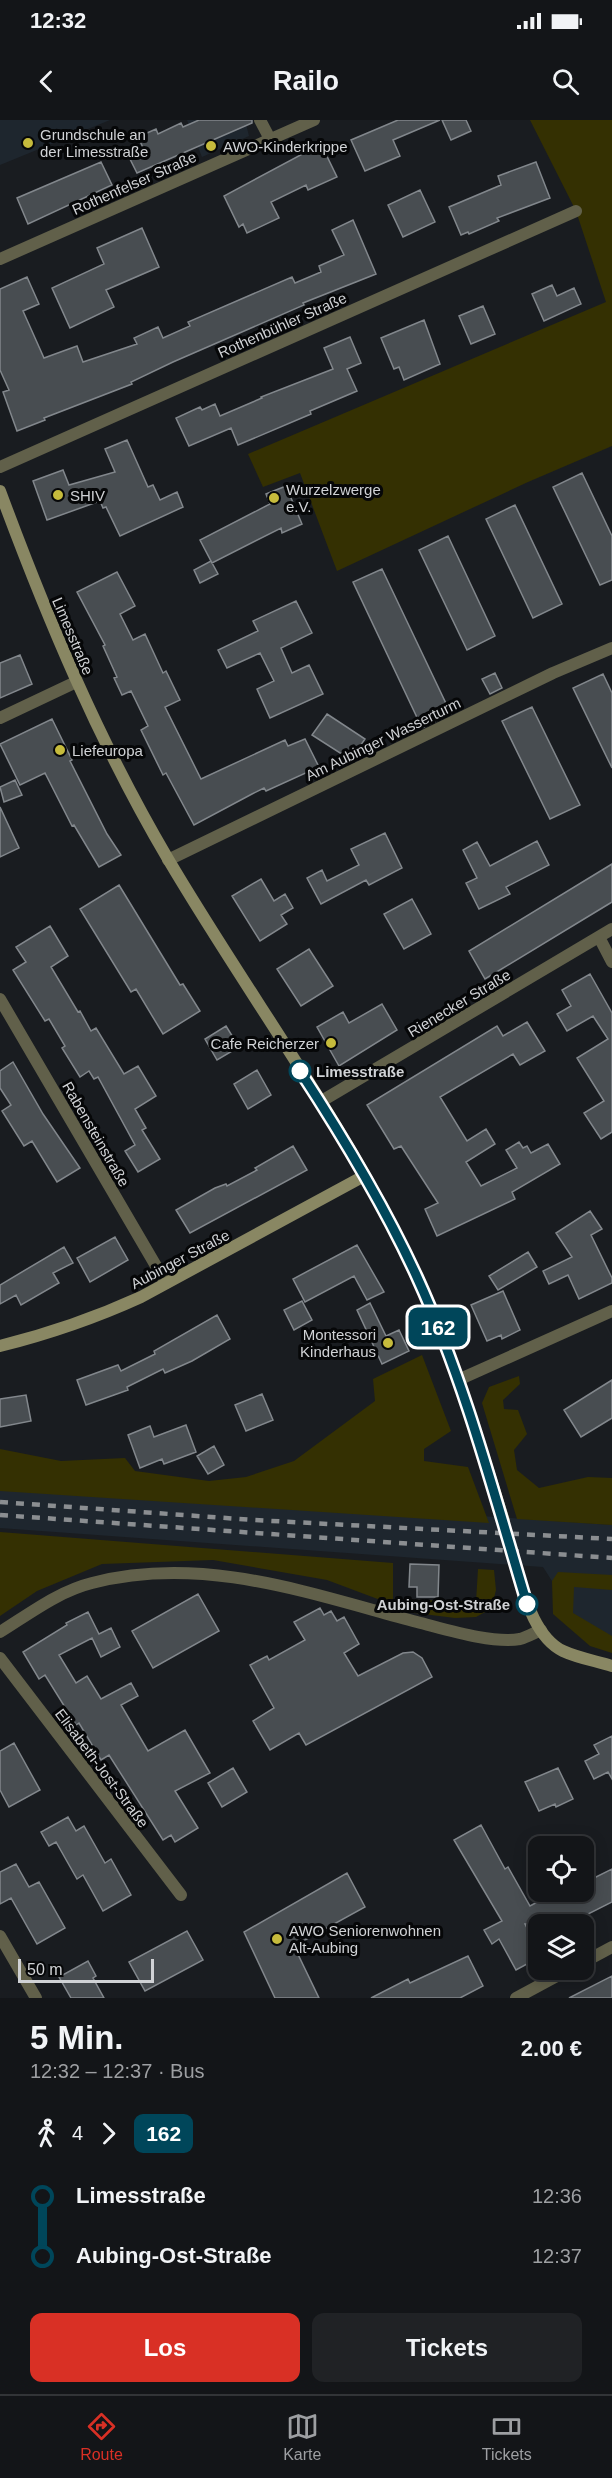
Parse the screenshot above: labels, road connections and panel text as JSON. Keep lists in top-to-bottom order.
{
  "streets": {
    "main road": ["Limesstraße", "Aubinger Straße"],
    "street": [
      "Rothenfelser Straße",
      "Rothenbühler Straße",
      "Am Aubinger Wasserturm",
      "Rienecker Straße",
      "Rabensteinstraße",
      "Elisabeth-Jost-Straße"
    ]
  },
  "crossings": [
    ["Limesstraße", "Am Aubinger Wasserturm"],
    ["Limesstraße", "Rienecker Straße"],
    ["Limesstraße", "Aubinger Straße"],
    ["Rabensteinstraße", "Aubinger Straße"]
  ],
  "places": [
    "Grundschule an der Limesstraße",
    "AWO-Kinderkrippe",
    "SHIV",
    "Wurzelzwerge e.V.",
    "Liefeuropa",
    "Cafe Reicherzer",
    "Limesstraße",
    "Montessori Kinderhaus",
    "Aubing-Ost-Straße",
    "AWO Seniorenwohnen Alt-Aubing"
  ],
  "lines": ["bus line 162"],
  "scale_bar": "50 m",
  "page": {
    "status": "12:32",
    "header": "Railo",
    "on_map": "162",
    "scale": "50 m",
    "heading": ["5 Min.", "12:32 – 12:37 · Bus", "2.00 €"],
    "legs": ["4", "162"],
    "list": [
      {
        "name": "Limesstraße",
        "value": "12:36"
      },
      {
        "name": "Aubing-Ost-Straße",
        "value": "12:37"
      }
    ],
    "buttons": ["Los", "Tickets"],
    "tabs": ["Route", "Karte", "Tickets"]
  }
}
